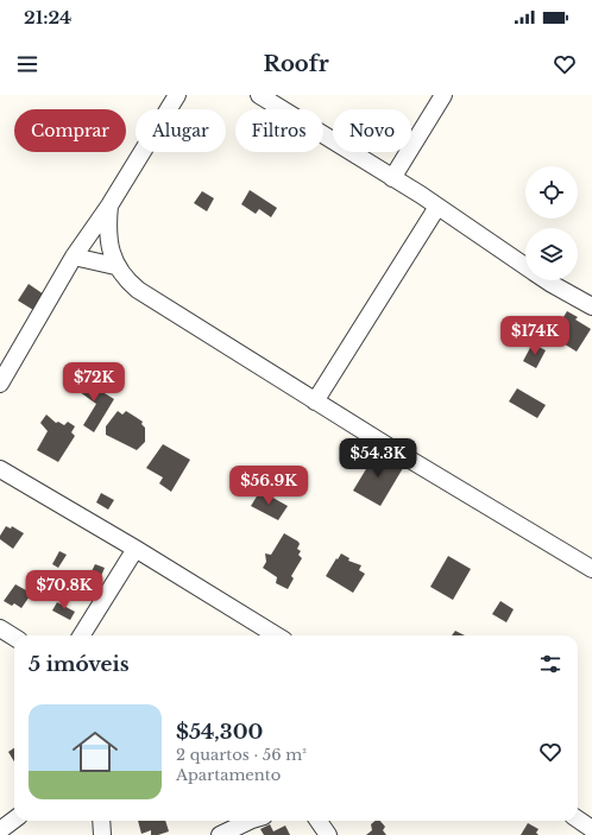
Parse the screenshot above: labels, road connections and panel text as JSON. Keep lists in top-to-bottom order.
{
  "page": {
    "status": "21:24",
    "header": "Roofr",
    "chip": [
      "Comprar",
      "Alugar",
      "Filtros",
      "Novo"
    ],
    "price": [
      "$174K",
      "$72K",
      "$54.3K",
      "$56.9K",
      "$70.8K"
    ],
    "heading": "5 imóveis",
    "list": [
      {
        "name": "$54,300",
        "note": "2 quartos · 56 m² · Apartamento"
      }
    ]
  }
}
